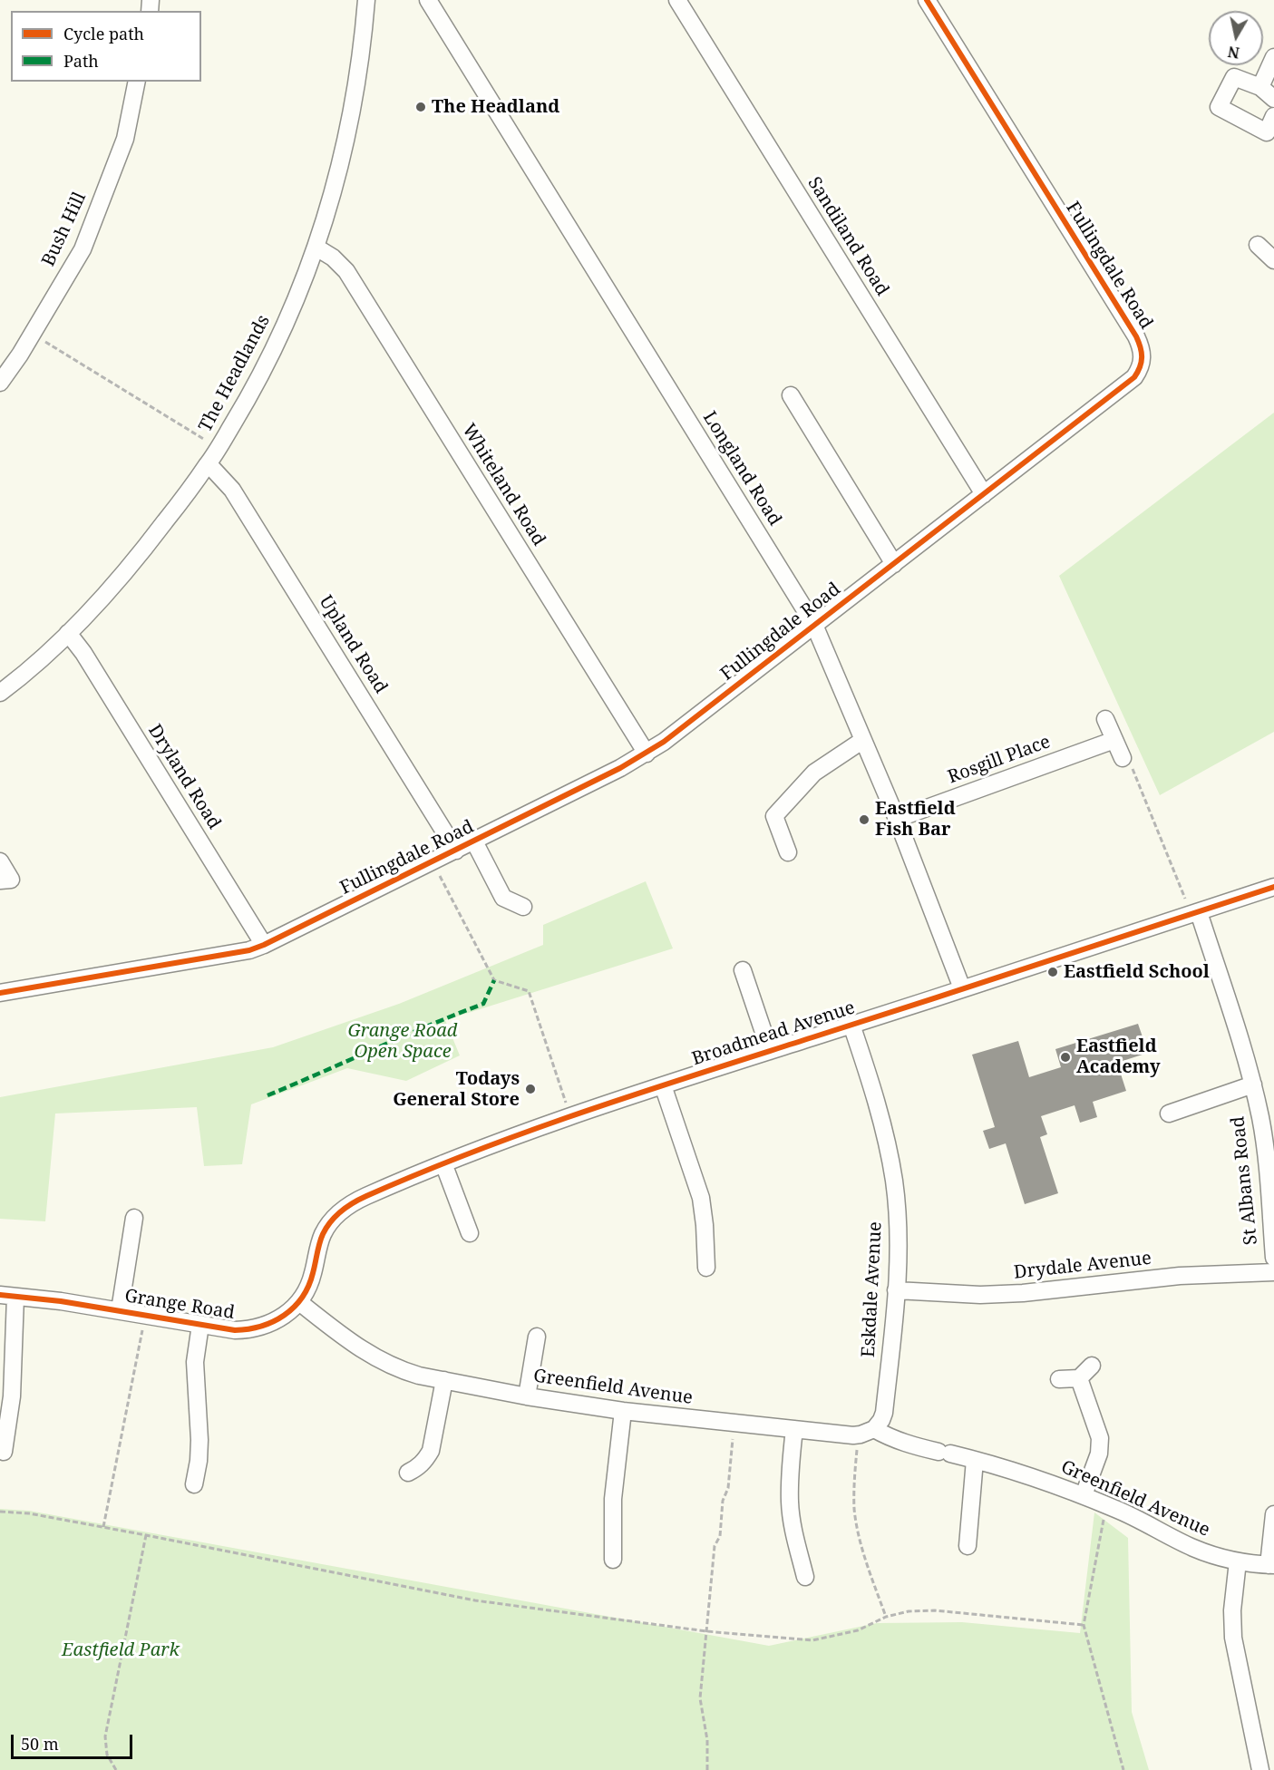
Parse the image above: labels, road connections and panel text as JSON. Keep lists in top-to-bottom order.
{
  "streets": {
    "street": [
      "Bush Hill",
      "Sandiland Road",
      "Fullingdale Road",
      "The Headlands",
      "Longland Road",
      "Whiteland Road",
      "Upland Road",
      "Rosgill Place",
      "Dryland Road",
      "Broadmead Avenue",
      "St Albans Road",
      "Drydale Avenue",
      "Eskdale Avenue",
      "Grange Road",
      "Greenfield Avenue"
    ]
  },
  "crossings": [
    ["Sandiland Road", "Fullingdale Road"],
    ["Fullingdale Road", "Longland Road"],
    ["Fullingdale Road", "Whiteland Road"],
    ["Fullingdale Road", "Upland Road"],
    ["Fullingdale Road", "Dryland Road"],
    ["The Headlands", "Whiteland Road"],
    ["The Headlands", "Upland Road"],
    ["The Headlands", "Dryland Road"],
    ["Longland Road", "Rosgill Place"],
    ["Longland Road", "Broadmead Avenue"],
    ["Broadmead Avenue", "St Albans Road"],
    ["Broadmead Avenue", "Eskdale Avenue"],
    ["Broadmead Avenue", "Grange Road"],
    ["Drydale Avenue", "Eskdale Avenue"],
    ["Eskdale Avenue", "Greenfield Avenue"],
    ["Grange Road", "Greenfield Avenue"]
  ],
  "parks": ["Grange Road Open Space", "Eastfield Park"],
  "places": [
    "The Headland",
    "Eastfield Fish Bar",
    "Eastfield School",
    "Eastfield Academy",
    "Todays General Store"
  ],
  "legend": ["Cycle path", "Path"],
  "scale_bar": "50 m",
  "north": "bottom"
}
